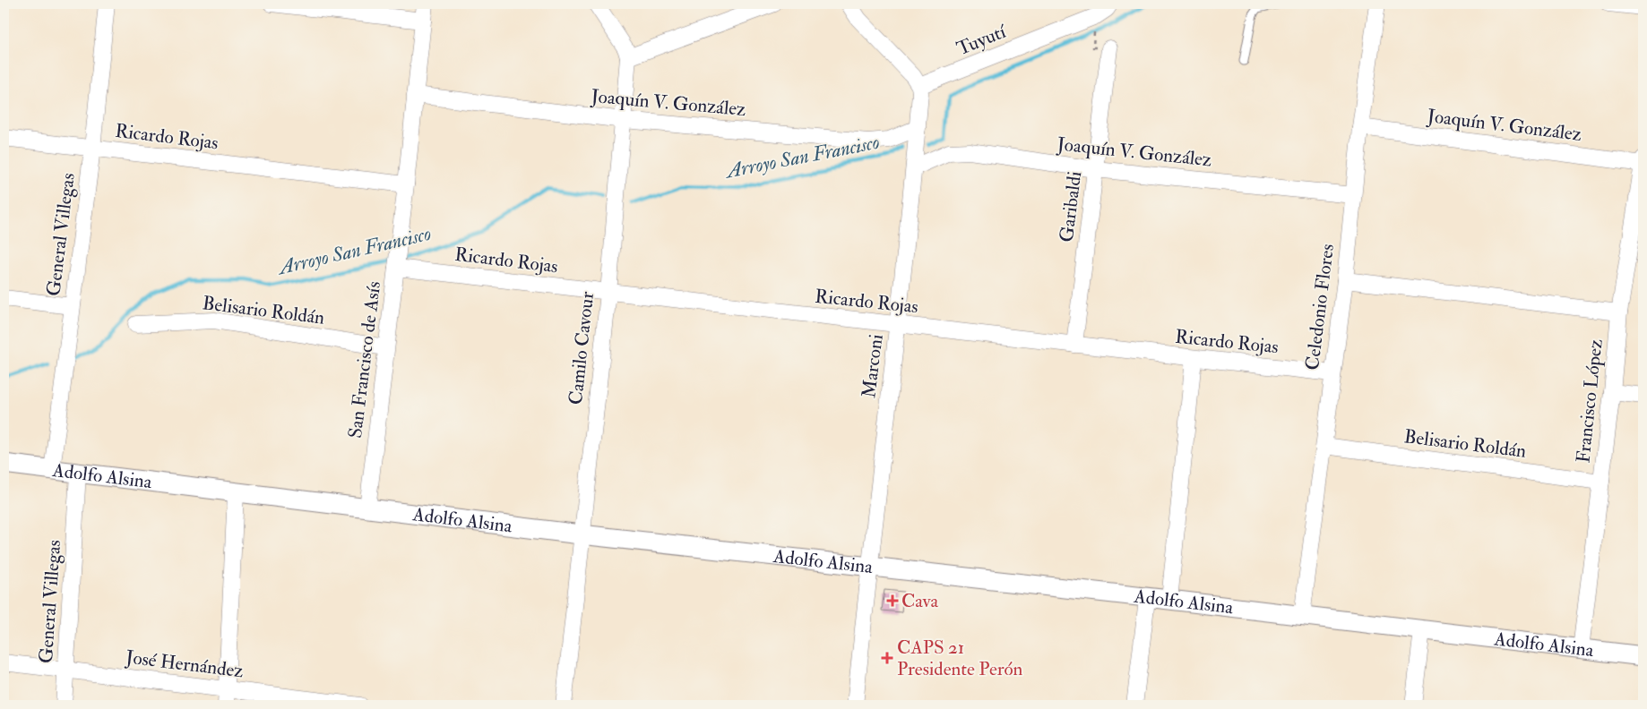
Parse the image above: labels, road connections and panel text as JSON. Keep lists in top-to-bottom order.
{
  "streets": {
    "street": [
      "Tuyutí",
      "Joaquín V. González",
      "Ricardo Rojas",
      "Garibaldi",
      "General Villegas",
      "Celedonio Flores",
      "Belisario Roldán",
      "Camilo Cavour",
      "San Francisco de Asís",
      "Marconi",
      "Francisco López",
      "Adolfo Alsina",
      "José Hernández"
    ]
  },
  "crossings": [
    ["Tuyutí", "Marconi"],
    ["Joaquín V. González", "Garibaldi"],
    ["Joaquín V. González", "Celedonio Flores"],
    ["Joaquín V. González", "Camilo Cavour"],
    ["Joaquín V. González", "San Francisco de Asís"],
    ["Joaquín V. González", "Marconi"],
    ["Joaquín V. González", "Francisco López"],
    ["Ricardo Rojas", "Garibaldi"],
    ["Ricardo Rojas", "General Villegas"],
    ["Ricardo Rojas", "Celedonio Flores"],
    ["Ricardo Rojas", "Camilo Cavour"],
    ["Ricardo Rojas", "San Francisco de Asís"],
    ["Ricardo Rojas", "Marconi"],
    ["General Villegas", "Adolfo Alsina"],
    ["General Villegas", "José Hernández"],
    ["Celedonio Flores", "Belisario Roldán"],
    ["Celedonio Flores", "Adolfo Alsina"],
    ["Belisario Roldán", "San Francisco de Asís"],
    ["Belisario Roldán", "Francisco López"],
    ["Camilo Cavour", "Adolfo Alsina"],
    ["San Francisco de Asís", "Adolfo Alsina"],
    ["Marconi", "Adolfo Alsina"],
    ["Francisco López", "Adolfo Alsina"]
  ],
  "water": ["Arroyo San Francisco"],
  "places": {
    "health": ["Cava", "CAPS 21 Presidente Perón"]
  }
}
